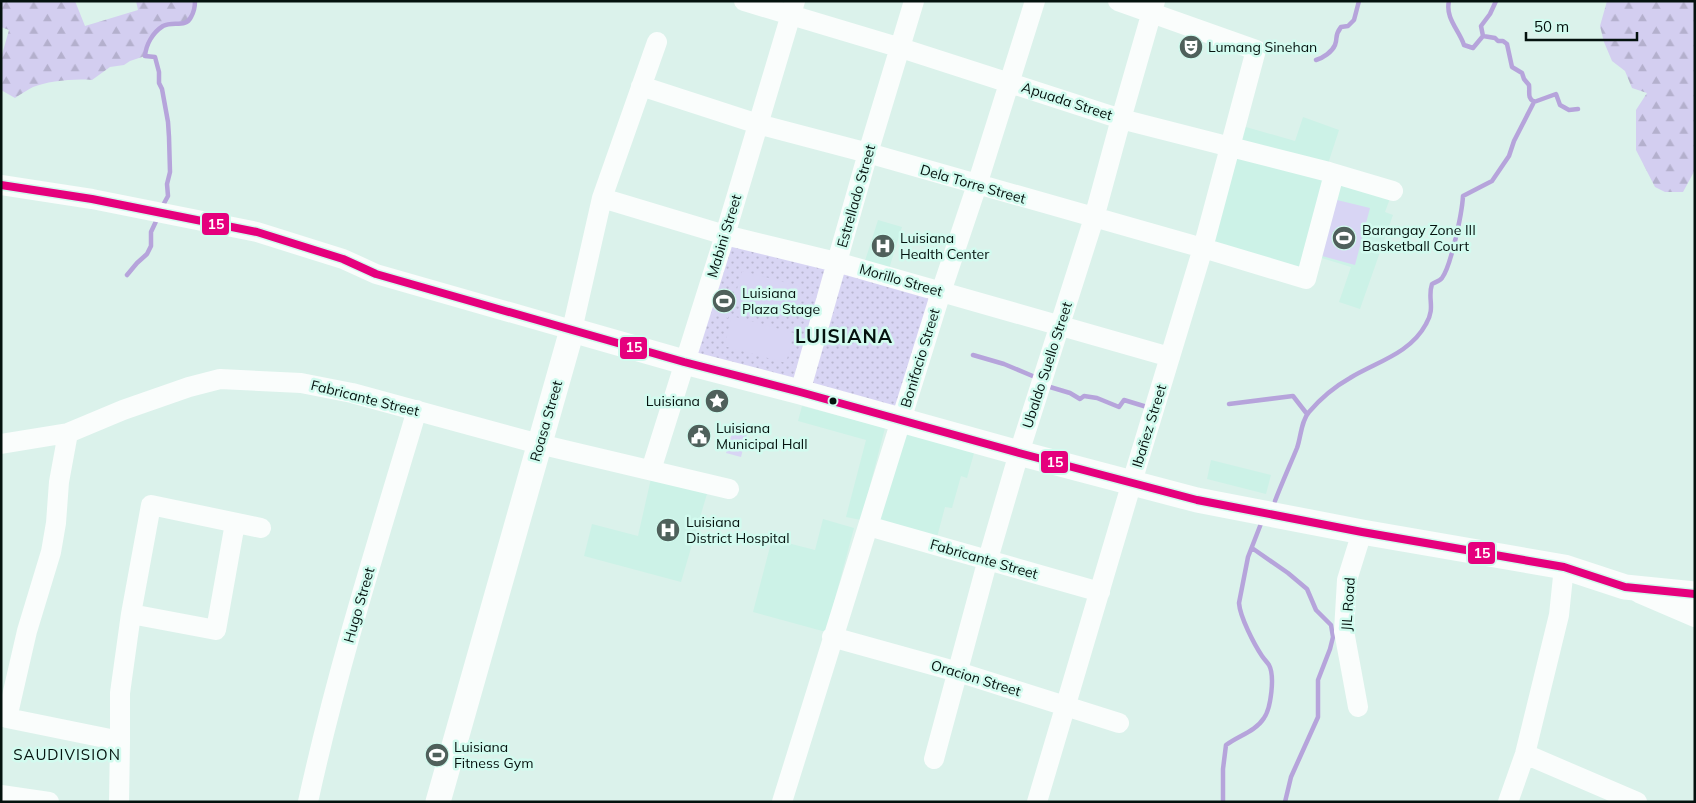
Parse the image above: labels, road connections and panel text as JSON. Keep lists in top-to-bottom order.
{
  "streets": {
    "main road": ["Roasa Street"],
    "street": [
      "Apuada Street",
      "Dela Torre Street",
      "Estrellado Street",
      "Mabini Street",
      "Morillo Street",
      "Bonifacio Street",
      "Ubaldo Suello Street",
      "Fabricante Street",
      "Ibañez Street",
      "JIL Road",
      "Hugo Street",
      "Oracion Street"
    ]
  },
  "crossings": [
    ["Apuada Street", "Dela Torre Street"],
    ["Apuada Street", "Estrellado Street"],
    ["Apuada Street", "Mabini Street"],
    ["Apuada Street", "Bonifacio Street"],
    ["Apuada Street", "Ubaldo Suello Street"],
    ["Apuada Street", "Ibañez Street"],
    ["Dela Torre Street", "Estrellado Street"],
    ["Dela Torre Street", "Mabini Street"],
    ["Dela Torre Street", "Bonifacio Street"],
    ["Dela Torre Street", "Ubaldo Suello Street"],
    ["Dela Torre Street", "Roasa Street"],
    ["Dela Torre Street", "Ibañez Street"],
    ["Estrellado Street", "Morillo Street"],
    ["Mabini Street", "Morillo Street"],
    ["Mabini Street", "Fabricante Street"],
    ["Morillo Street", "Bonifacio Street"],
    ["Morillo Street", "Ubaldo Suello Street"],
    ["Morillo Street", "Roasa Street"],
    ["Morillo Street", "Ibañez Street"],
    ["Bonifacio Street", "Fabricante Street"],
    ["Bonifacio Street", "Oracion Street"],
    ["Ubaldo Suello Street", "Fabricante Street"],
    ["Ubaldo Suello Street", "Ibañez Street"],
    ["Ubaldo Suello Street", "Oracion Street"],
    ["Fabricante Street", "Roasa Street"],
    ["Fabricante Street", "Ibañez Street"],
    ["Fabricante Street", "Hugo Street"],
    ["Ibañez Street", "Oracion Street"]
  ],
  "districts": ["LUISIANA", "SAUDIVISION"],
  "places": {
    "theatre": ["Lumang Sinehan"],
    "sports": ["Barangay Zone III Basketball Court", "Luisiana Plaza Stage", "Luisiana Fitness Gym"],
    "hospital": ["Luisiana Health Center", "Luisiana District Hospital"],
    "place": ["Luisiana"],
    "public building": ["Luisiana Municipal Hall"]
  },
  "lines": ["transit line 15"],
  "scale_bar": "50 m"
}
